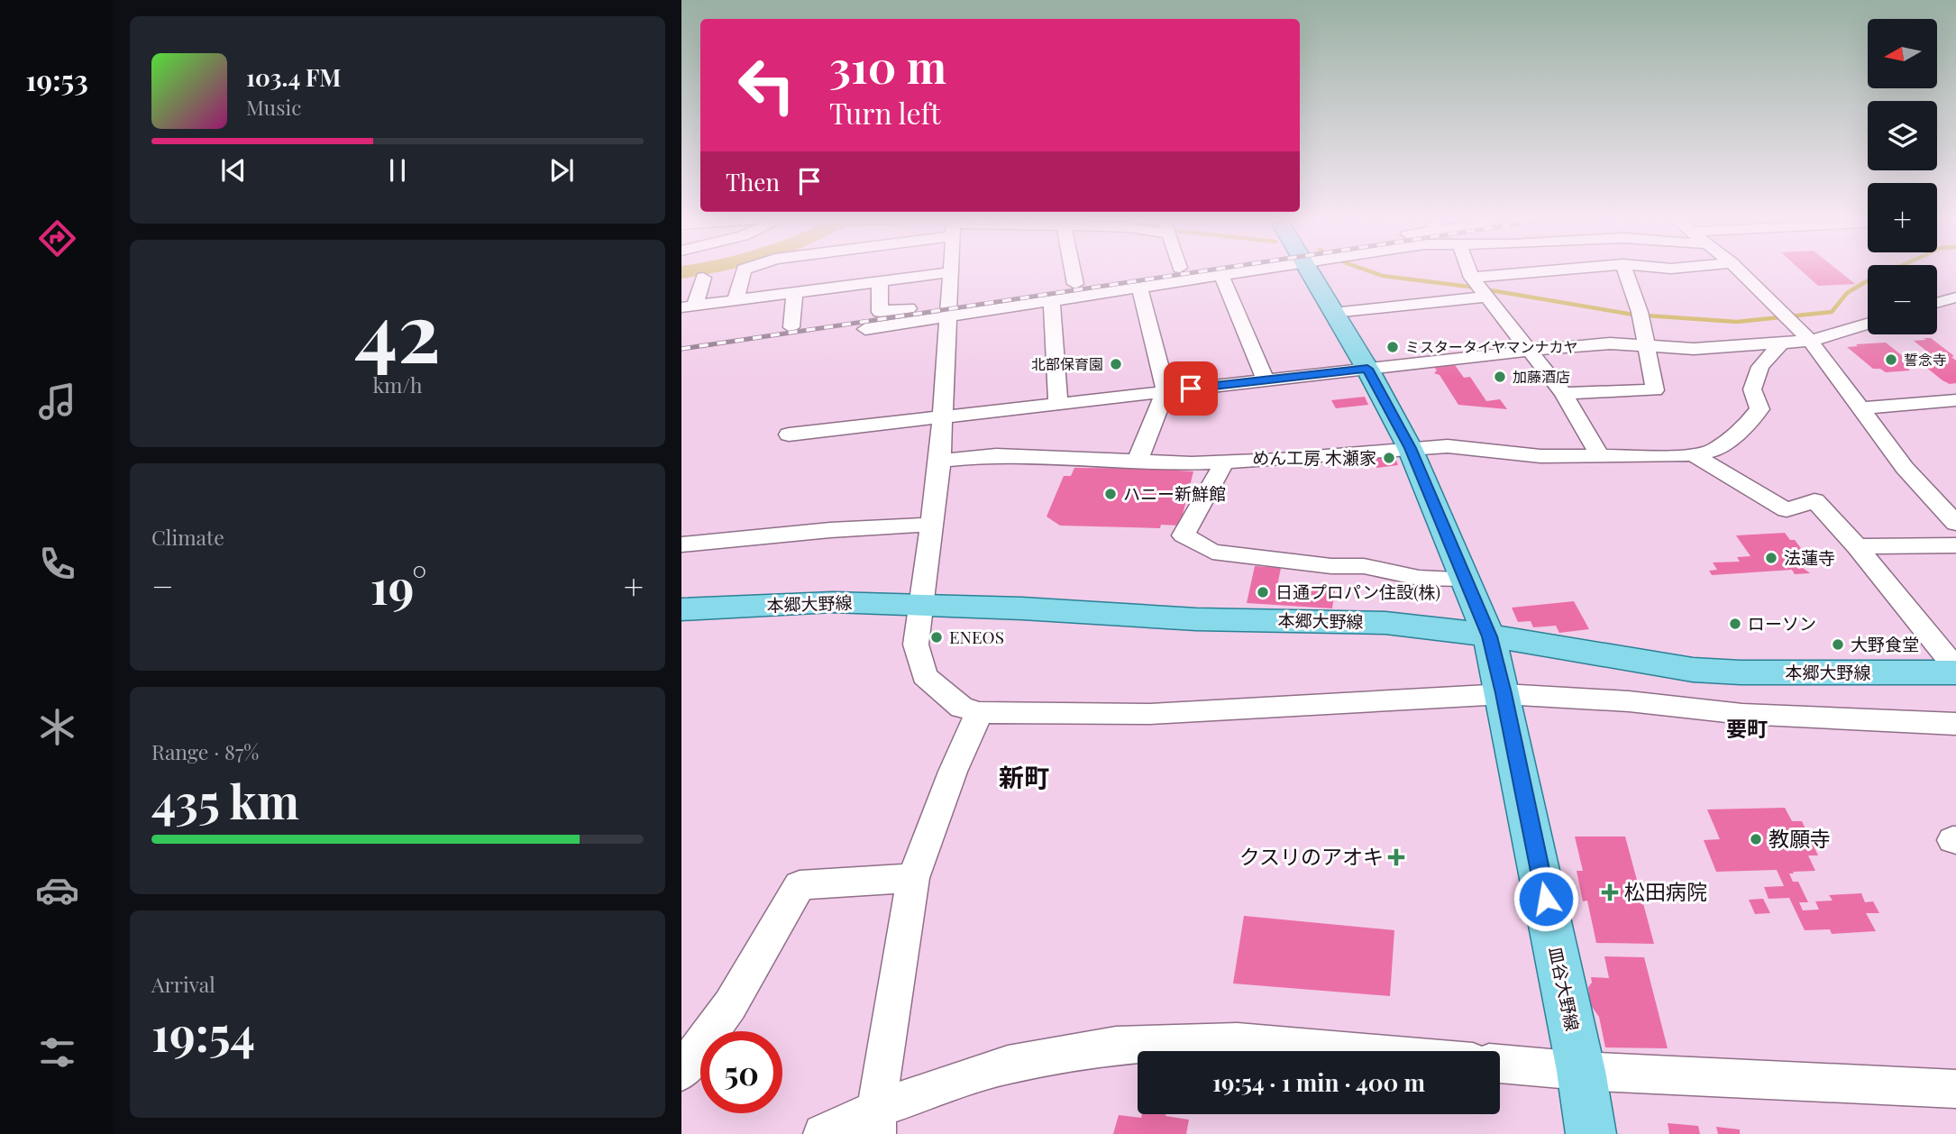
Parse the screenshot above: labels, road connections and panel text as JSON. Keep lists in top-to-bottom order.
{
  "streets": {
    "main road": ["本郷大野線", "皿谷大野線"]
  },
  "crossings": [
    ["本郷大野線", "皿谷大野線"]
  ],
  "districts": ["要町", "新町"],
  "places": {
    "other": [
      "ミスタータイヤマンナカヤ",
      "誓念寺",
      "北部保育園",
      "加藤酒店",
      "めん工房 木瀬家",
      "ハニー新鮮館",
      "法蓮寺",
      "日通プロパン住設(株)",
      "ローソン",
      "ENEOS",
      "大野食堂",
      "教願寺"
    ],
    "health": ["クスリのアオキ", "松田病院"]
  },
  "north": "left",
  "page": {
    "tabs": "19:53",
    "map_buttons": ["+", "−"],
    "turn": ["310 m", "Turn left"],
    "song": ["103.4 FM", "Music"],
    "then": "Then",
    "tile": [
      ["42", "km/h"],
      "Climate",
      ["Range · 87%", "435 km"],
      ["Arrival", "19:54"]
    ],
    "heat": ["−", "19°", "+"],
    "limit": "50",
    "trip": "19:54 · 1 min · 400 m"
  }
}
